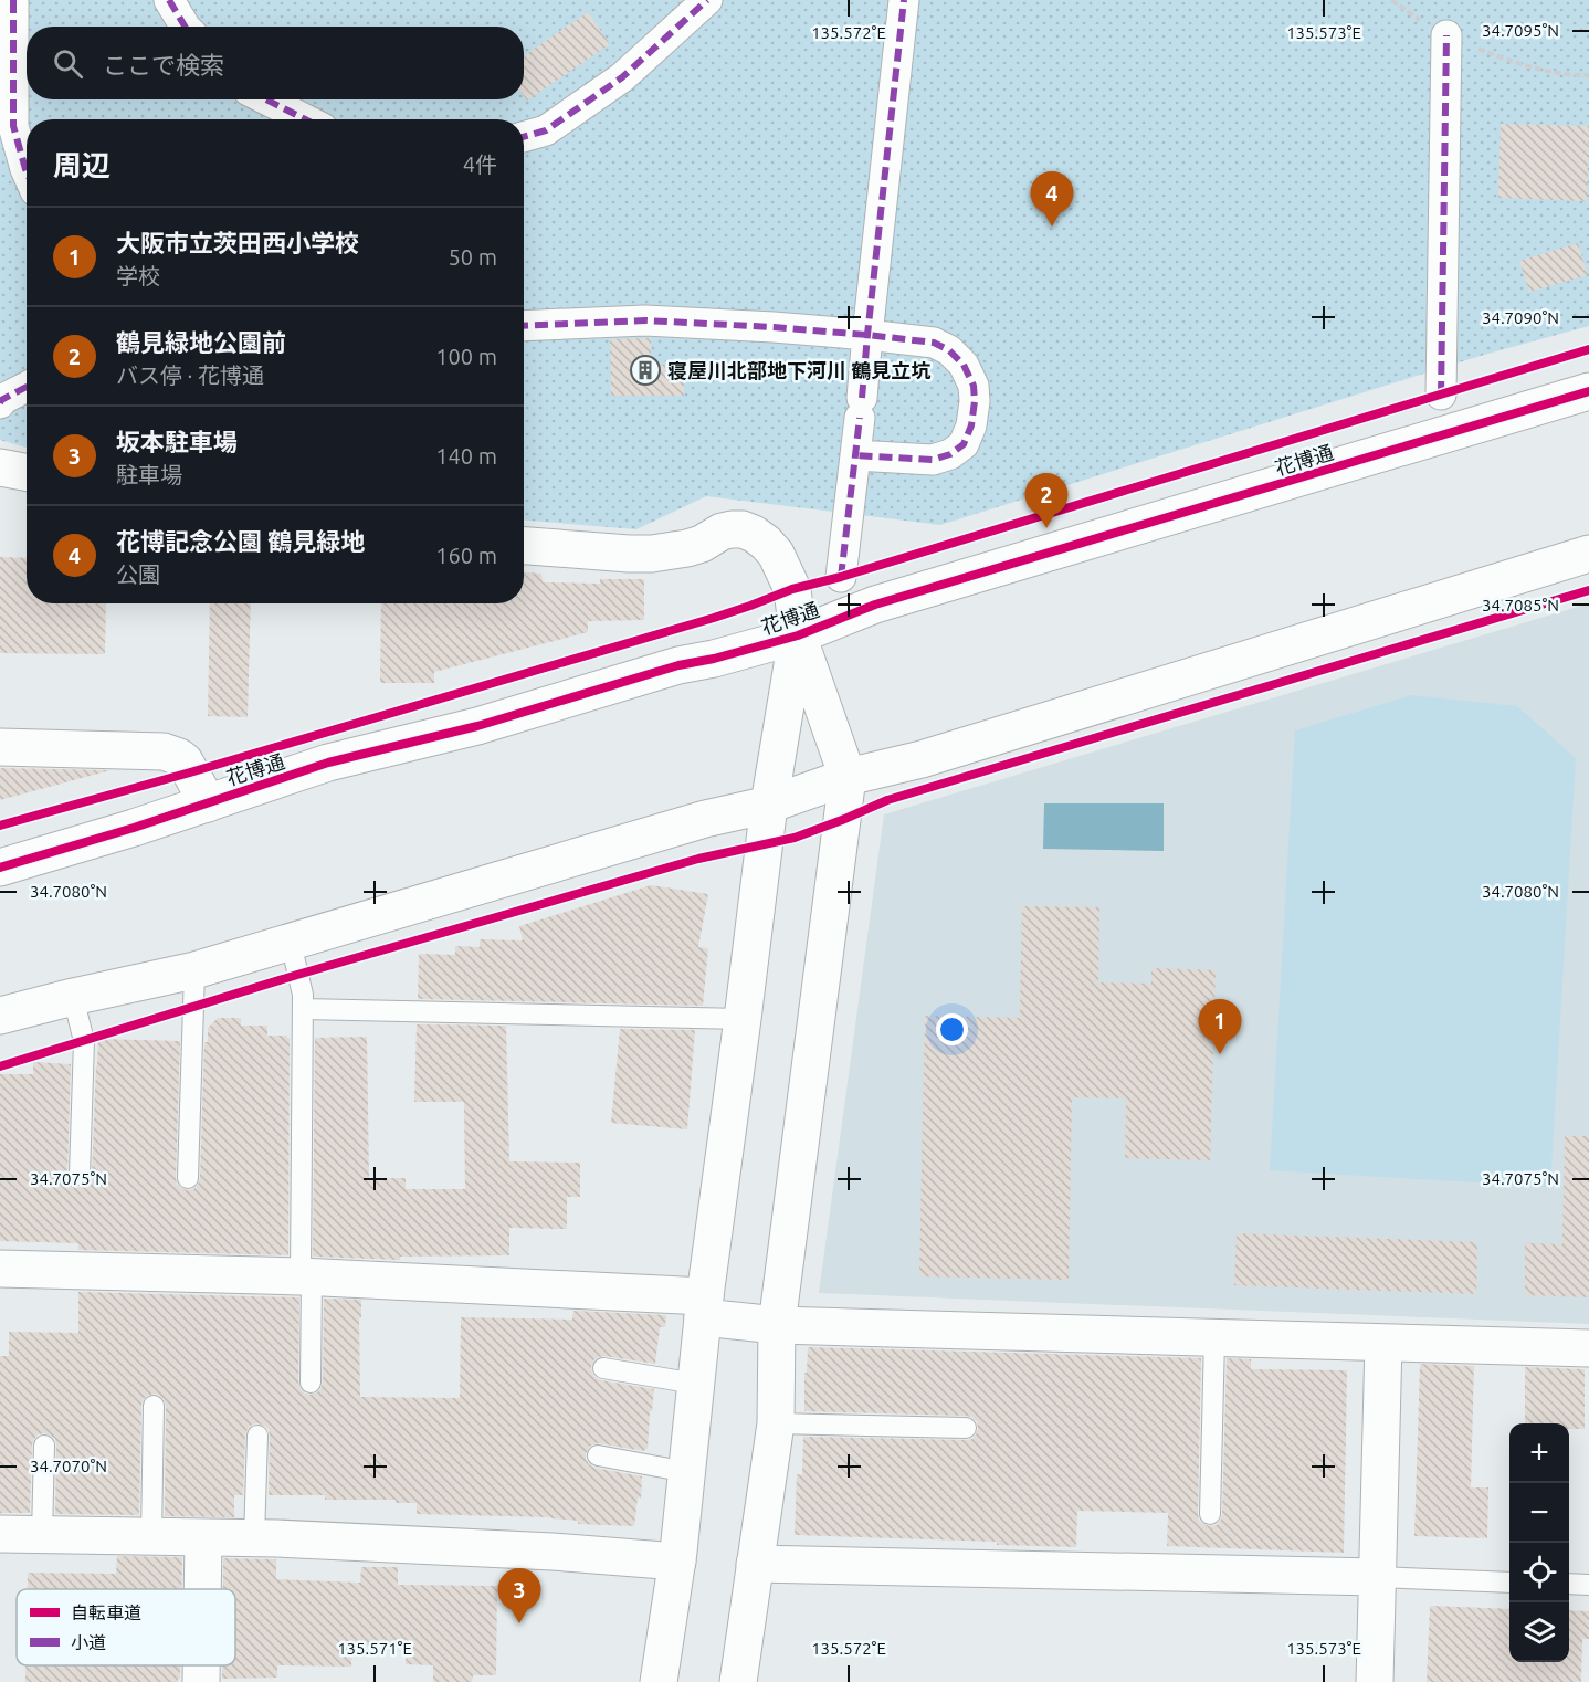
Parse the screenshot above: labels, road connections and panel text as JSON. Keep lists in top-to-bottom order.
{
  "streets": {
    "street": ["花博通"]
  },
  "places": {
    "building": ["寝屋川北部地下河川 鶴見立坑"]
  },
  "legend": ["自転車道", "小道"],
  "page": {
    "search": "ここで検索",
    "heading": ["周辺", "4件"],
    "pins": [
      "4",
      "2",
      "1",
      "3"
    ],
    "list": [
      {
        "mark": "1",
        "name": "大阪市立茨田西小学校",
        "note": "学校",
        "value": "50 m"
      },
      {
        "mark": "2",
        "name": "鶴見緑地公園前",
        "note": "バス停 · 花博通",
        "value": "100 m"
      },
      {
        "mark": "3",
        "name": "坂本駐車場",
        "note": "駐車場",
        "value": "140 m"
      },
      {
        "mark": "4",
        "name": "花博記念公園 鶴見緑地",
        "note": "公園",
        "value": "160 m"
      }
    ],
    "map_buttons": ["+", "−"]
  },
  "coordinates": [
    "34.7095°N",
    "135.572°E",
    "135.573°E",
    "34.7090°N",
    "34.7085°N",
    "34.7080°N",
    "34.7075°N",
    "34.7070°N",
    "135.571°E"
  ]
}
